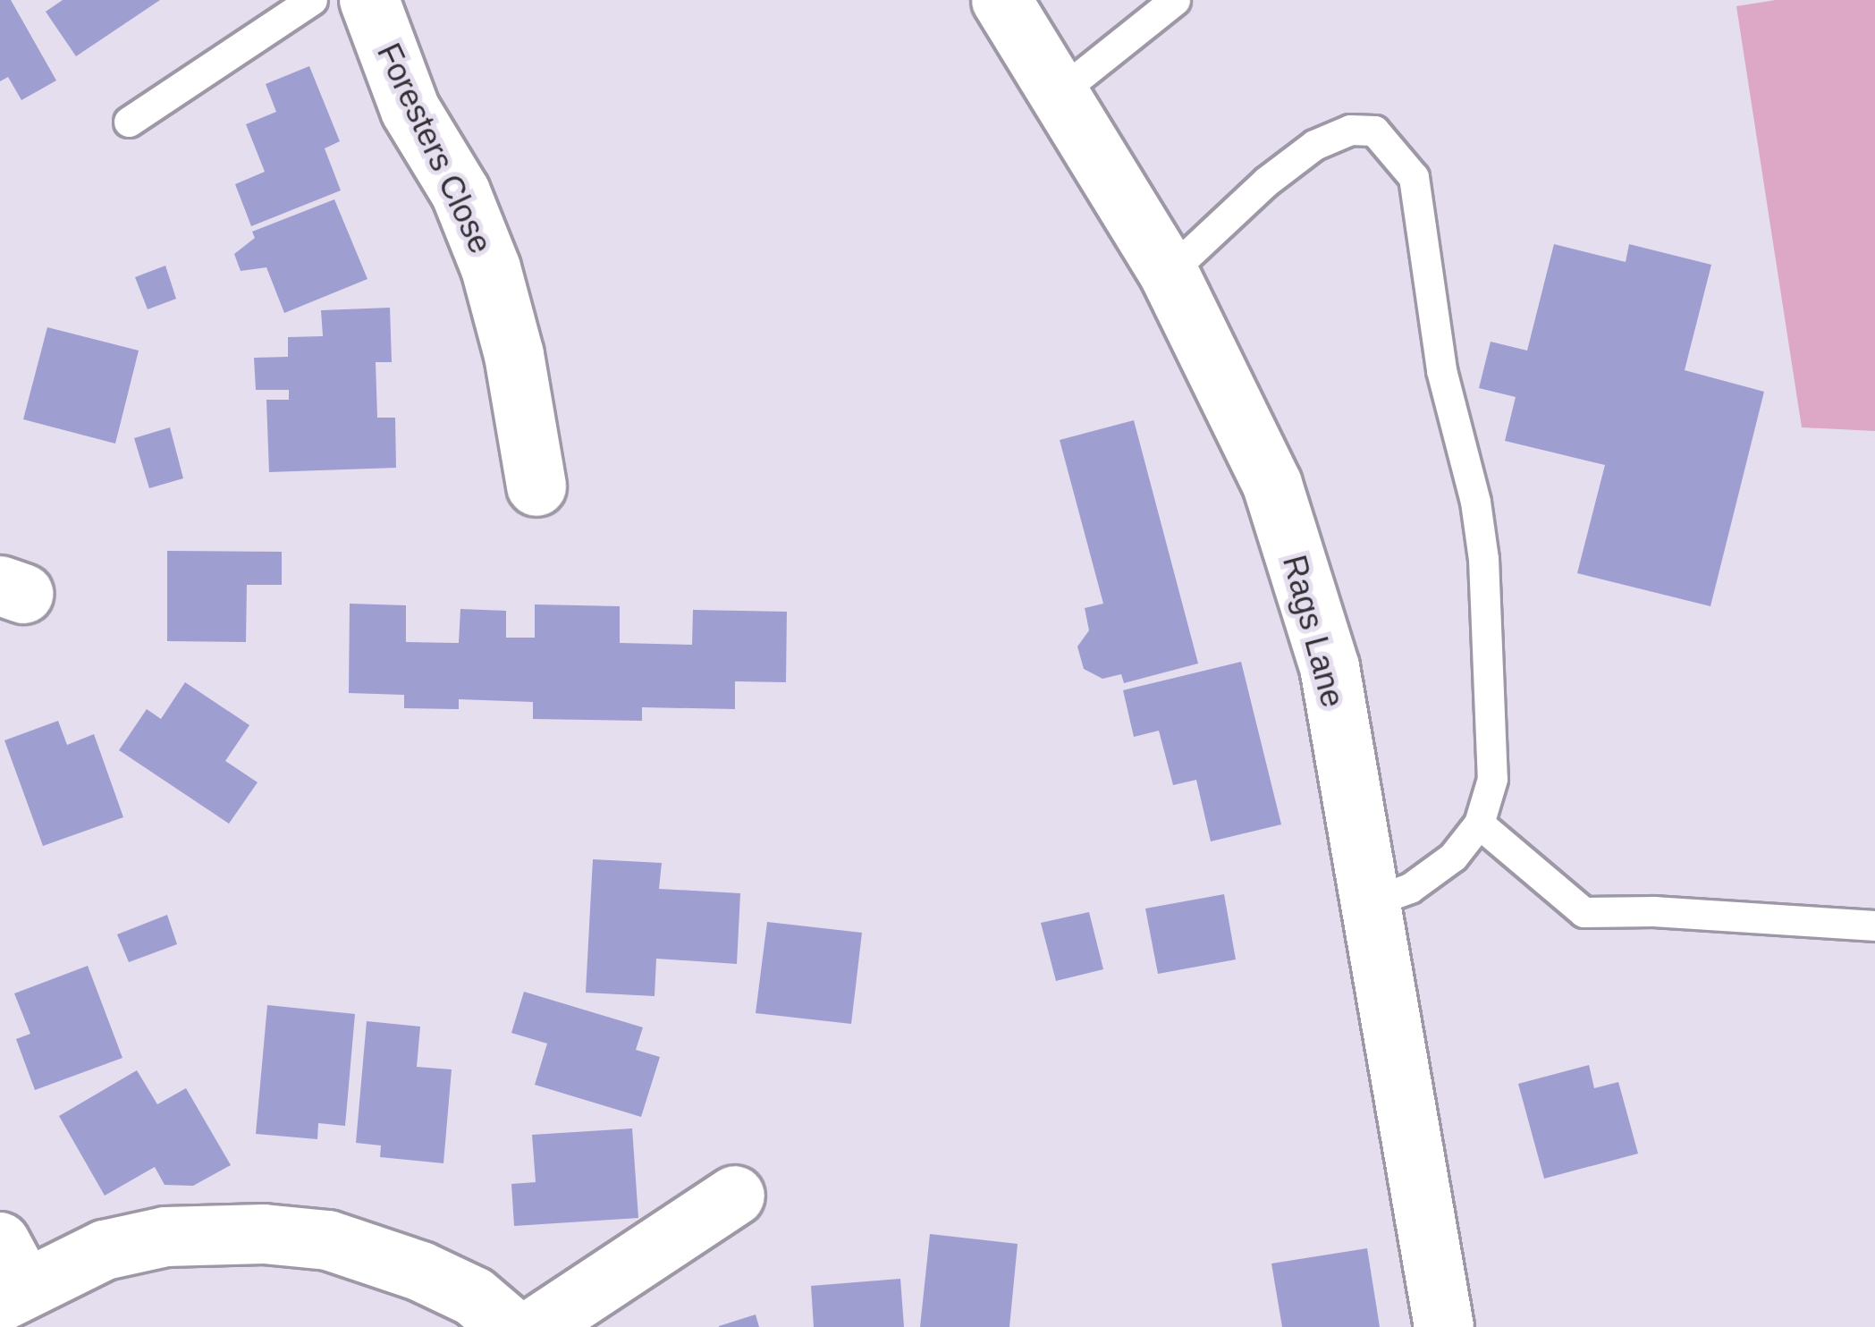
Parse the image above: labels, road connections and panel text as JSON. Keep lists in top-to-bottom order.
{
  "streets": {
    "street": ["Foresters Close", "Rags Lane"]
  }
}
